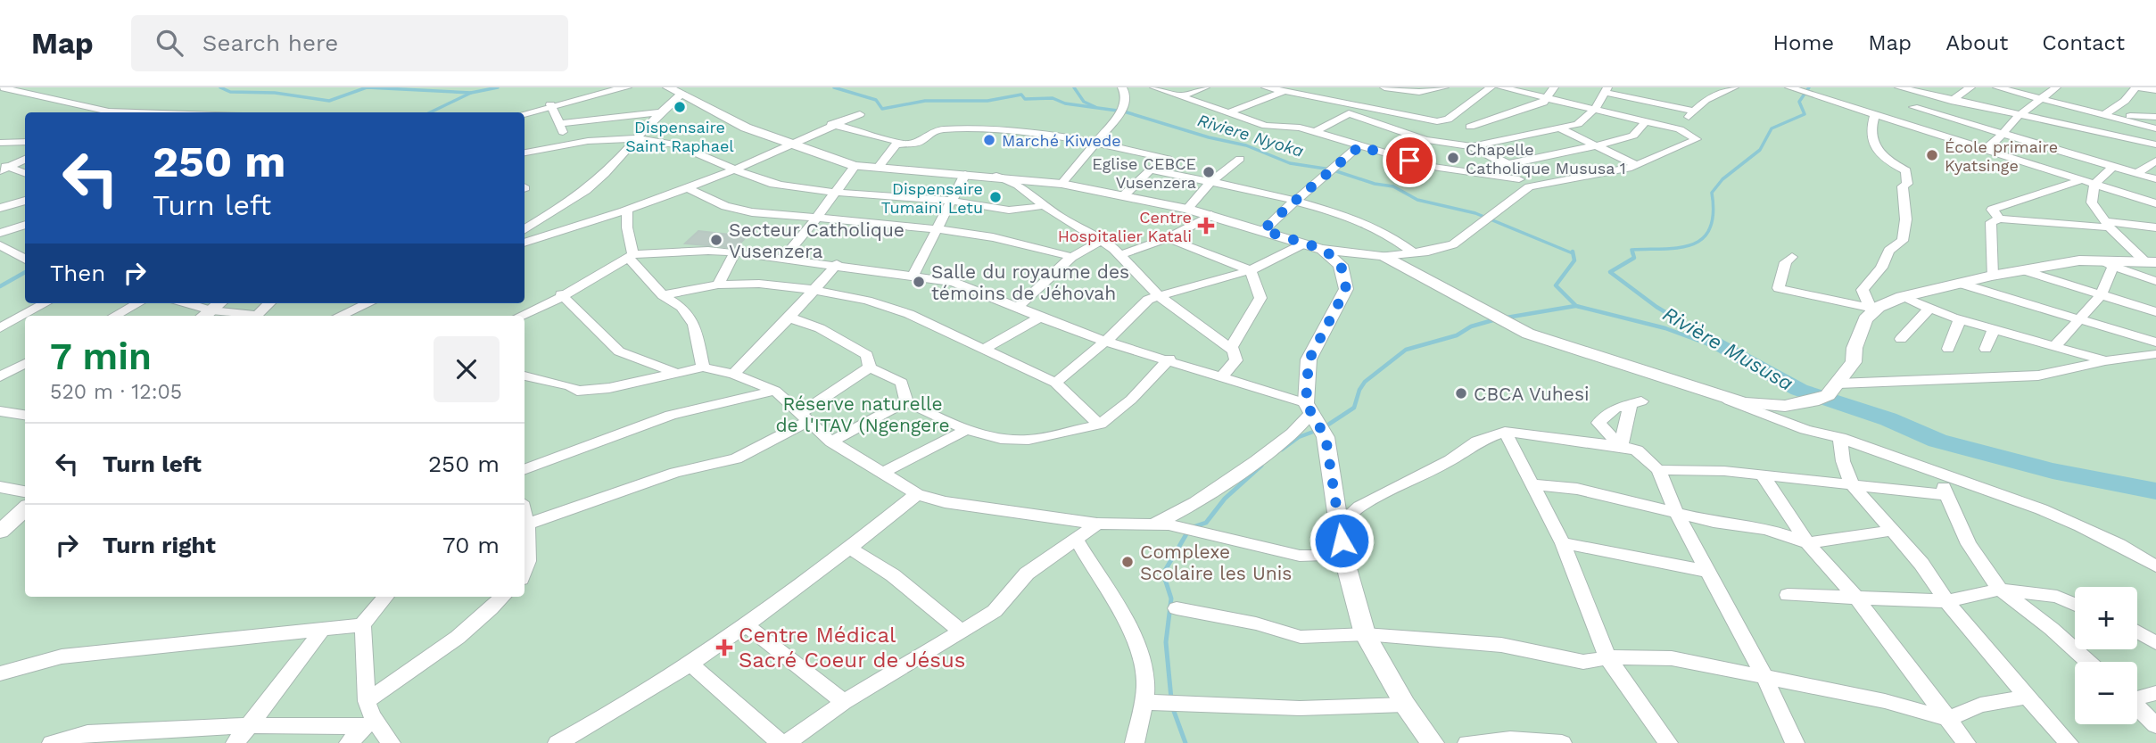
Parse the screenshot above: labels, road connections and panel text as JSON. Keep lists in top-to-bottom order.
{
  "water": ["Riviere Nyoka", "Rivière Mususa"],
  "parks": ["Réserve naturelle de l'ITAV (Ngengere"],
  "places": {
    "other": [
      "Dispensaire Saint Raphael",
      "Marché Kiwede",
      "École primaire Kyatsinge",
      "Chapelle Catholique Mususa 1",
      "Eglise CEBCE Vusenzera",
      "Dispensaire Tumaini Letu",
      "Secteur Catholique Vusenzera",
      "Salle du royaume des témoins de Jéhovah",
      "CBCA Vuhesi",
      "Complexe Scolaire les Unis"
    ],
    "health": ["Centre Hospitalier Katali", "Centre Médical Sacré Coeur de Jésus"]
  },
  "page": {
    "header": "Map",
    "search": "Search here",
    "nav": [
      "Home",
      "Map",
      "About",
      "Contact"
    ],
    "turn": ["250 m", "Turn left"],
    "then": "Then",
    "heading": ["7 min", "520 m · 12:05"],
    "list": [
      {
        "name": "Turn left",
        "value": "250 m"
      },
      {
        "name": "Turn right",
        "value": "70 m"
      }
    ],
    "map_buttons": ["+", "−"]
  }
}
